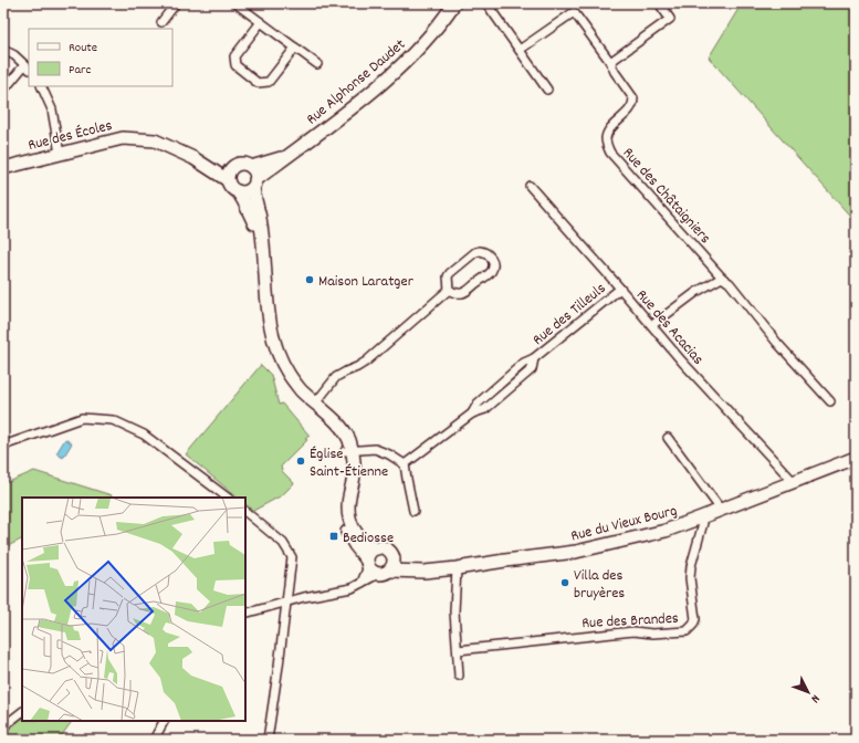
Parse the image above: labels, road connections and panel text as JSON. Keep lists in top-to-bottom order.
{
  "streets": {
    "street": [
      "Rue Alphonse Daudet",
      "Rue des Écoles",
      "Rue des Châtaigniers",
      "Rue des Tilleuls",
      "Rue des Acacias",
      "Rue du Vieux Bourg",
      "Rue des Brandes"
    ]
  },
  "crossings": [
    ["Rue Alphonse Daudet", "Rue des Écoles"],
    ["Rue des Tilleuls", "Rue des Acacias"],
    ["Rue des Acacias", "Rue du Vieux Bourg"],
    ["Rue du Vieux Bourg", "Rue des Brandes"]
  ],
  "places": {
    "other": ["Maison Laratger", "Église Saint-Étienne", "Villa des bruyères"],
    "transit": ["Bediosse"]
  },
  "legend": ["Route", "Parc"],
  "north": "bottom right"
}
